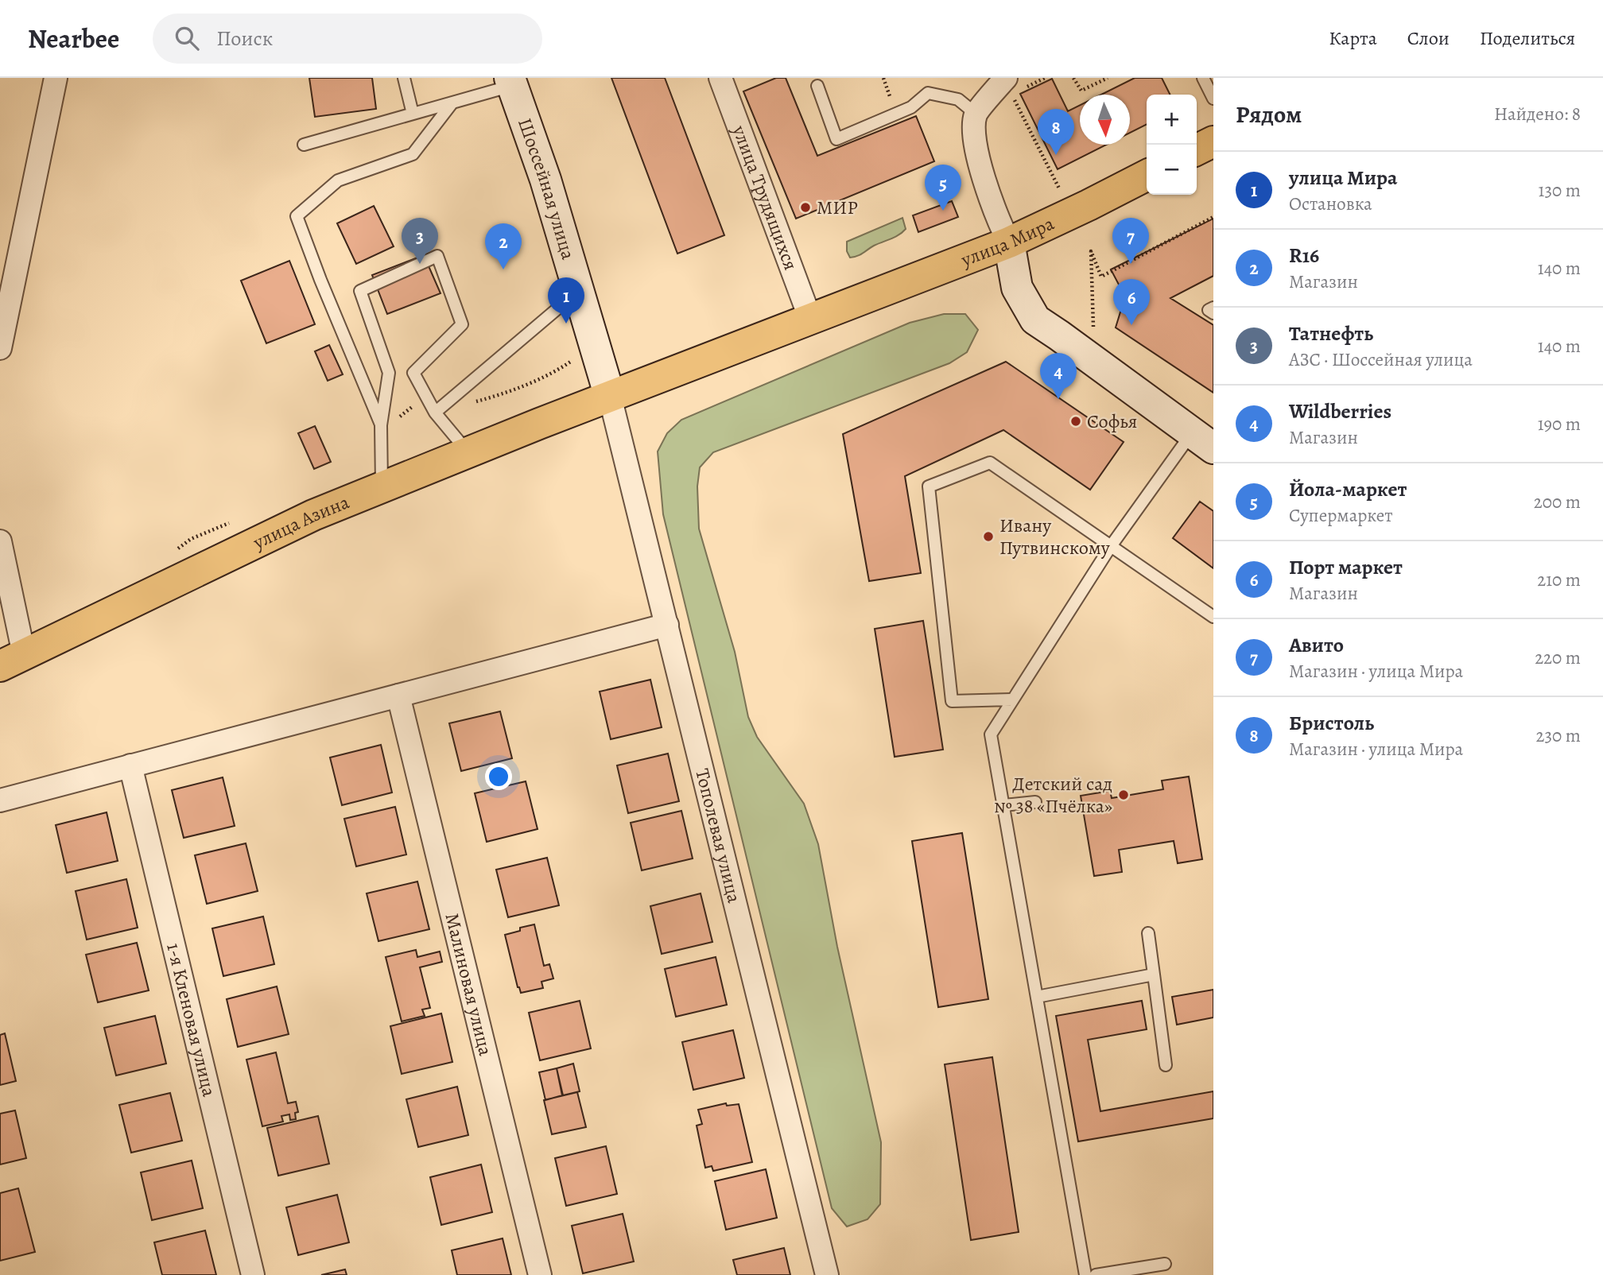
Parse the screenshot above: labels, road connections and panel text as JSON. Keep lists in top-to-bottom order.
{
  "streets": {
    "main road": ["улица Мира", "улица Азина"],
    "street": [
      "Шоссейная улица",
      "улица Трудящихся",
      "Тополевая улица",
      "Малиновая улица",
      "1-я Кленовая улица"
    ]
  },
  "crossings": [
    ["Шоссейная улица", "улица Мира"],
    ["Шоссейная улица", "улица Азина"],
    ["Шоссейная улица", "Тополевая улица"],
    ["улица Трудящихся", "улица Мира"],
    ["улица Мира", "улица Азина"],
    ["улица Мира", "Тополевая улица"],
    ["улица Азина", "Тополевая улица"]
  ],
  "places": [
    "МИР",
    "Софья",
    "Ивану Путвинскому",
    "Детский сад № 38 «Пчёлка»"
  ],
  "north": "bottom",
  "page": {
    "header": "Nearbee",
    "search": "Поиск",
    "nav": ["Карта", "Слои", "Поделиться"],
    "heading": ["Рядом", "Найдено: 8"],
    "map_buttons": ["+", "−"],
    "pins": [
      "8",
      "5",
      "3",
      "7",
      "2",
      "1",
      "6",
      "4"
    ],
    "list": [
      {
        "mark": "1",
        "name": "улица Мира",
        "note": "Остановка",
        "value": "130 m"
      },
      {
        "mark": "2",
        "name": "R16",
        "note": "Магазин",
        "value": "140 m"
      },
      {
        "mark": "3",
        "name": "Татнефть",
        "note": "АЗС · Шоссейная улица",
        "value": "140 m"
      },
      {
        "mark": "4",
        "name": "Wildberries",
        "note": "Магазин",
        "value": "190 m"
      },
      {
        "mark": "5",
        "name": "Йола-маркет",
        "note": "Супермаркет",
        "value": "200 m"
      },
      {
        "mark": "6",
        "name": "Порт маркет",
        "note": "Магазин",
        "value": "210 m"
      },
      {
        "mark": "7",
        "name": "Авито",
        "note": "Магазин · улица Мира",
        "value": "220 m"
      },
      {
        "mark": "8",
        "name": "Бристоль",
        "note": "Магазин · улица Мира",
        "value": "230 m"
      }
    ]
  }
}
